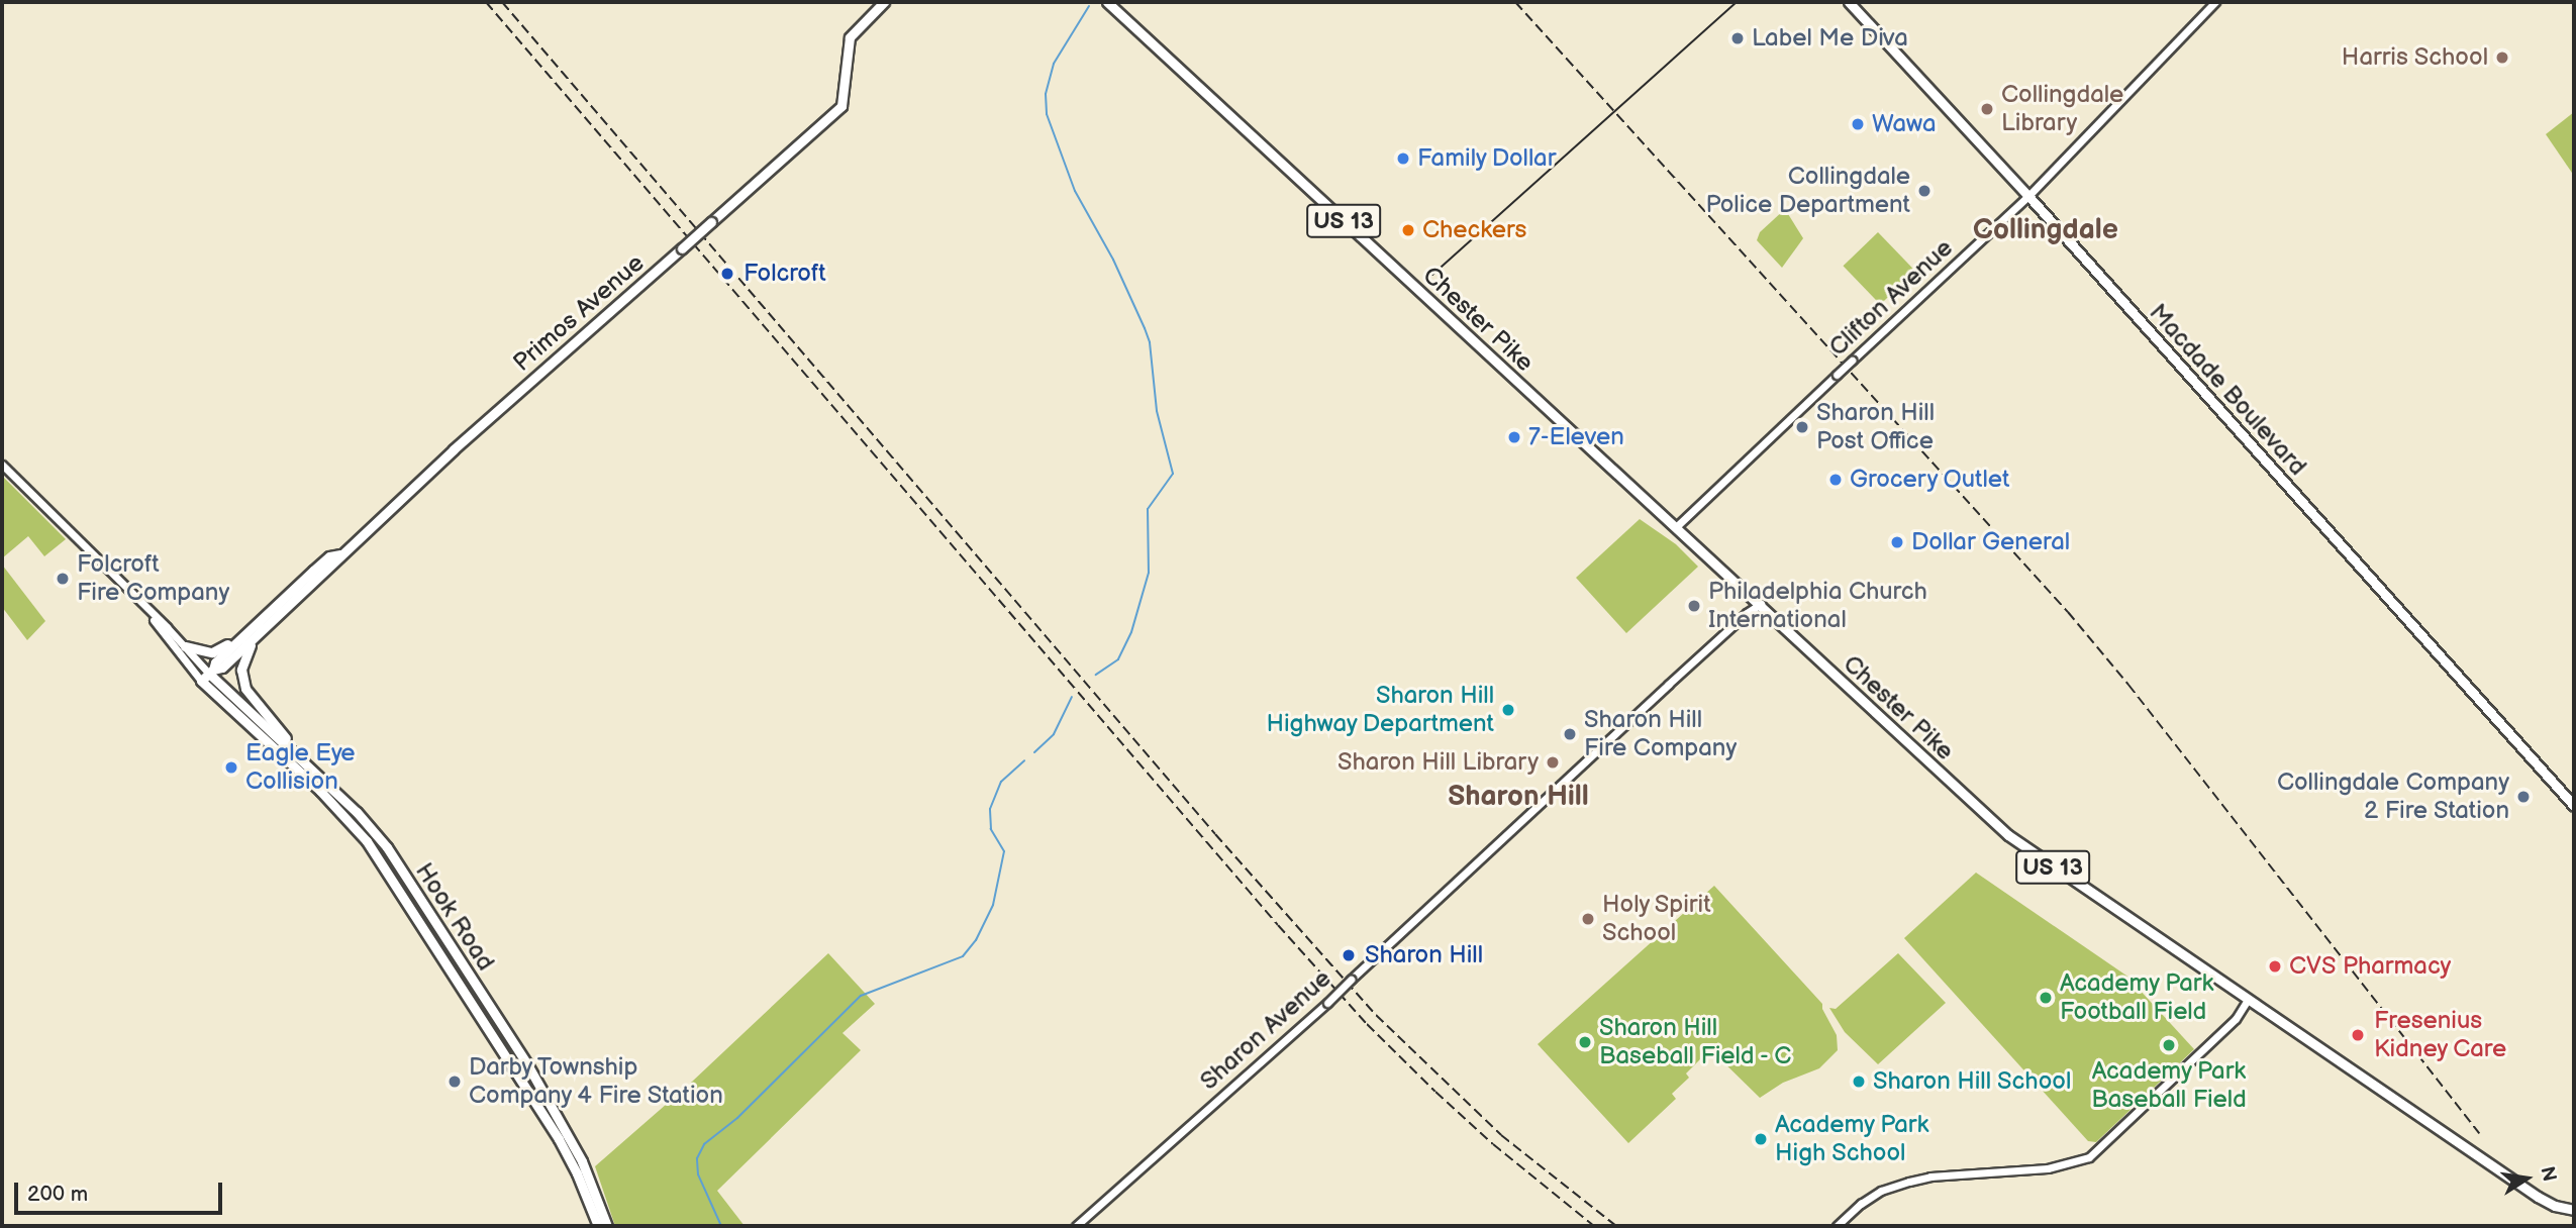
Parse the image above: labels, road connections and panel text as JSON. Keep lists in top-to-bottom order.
{
  "streets": {
    "main road": [
      "US 13",
      "Primos Avenue",
      "Chester Pike",
      "Macdade Boulevard",
      "Hook Road"
    ],
    "street": ["Clifton Avenue", "Sharon Avenue"]
  },
  "crossings": [
    ["Clifton Avenue", "Chester Pike"],
    ["Clifton Avenue", "Macdade Boulevard"],
    ["Primos Avenue", "Hook Road"],
    ["Chester Pike", "Sharon Avenue"]
  ],
  "districts": ["Collingdale", "Sharon Hill"],
  "places": [
    "Label Me Diva",
    "Harris School",
    "Collingdale Library",
    "Wawa",
    "Family Dollar",
    "Collingdale Police Department",
    "Checkers",
    "Folcroft",
    "Sharon Hill Post Office",
    "7-Eleven",
    "Grocery Outlet",
    "Dollar General",
    "Folcroft Fire Company",
    "Philadelphia Church International",
    "Sharon Hill Highway Department",
    "Sharon Hill Fire Company",
    "Sharon Hill Library",
    "Eagle Eye Collision",
    "Collingdale Company 2 Fire Station",
    "Holy Spirit School",
    "Sharon Hill",
    "CVS Pharmacy",
    "Academy Park Football Field",
    "Fresenius Kidney Care",
    "Sharon Hill Baseball Field - C",
    "Academy Park Baseball Field",
    "Darby Township Company 4 Fire Station",
    "Sharon Hill School",
    "Academy Park High School"
  ],
  "scale_bar": "200 m",
  "north": "right"
}
